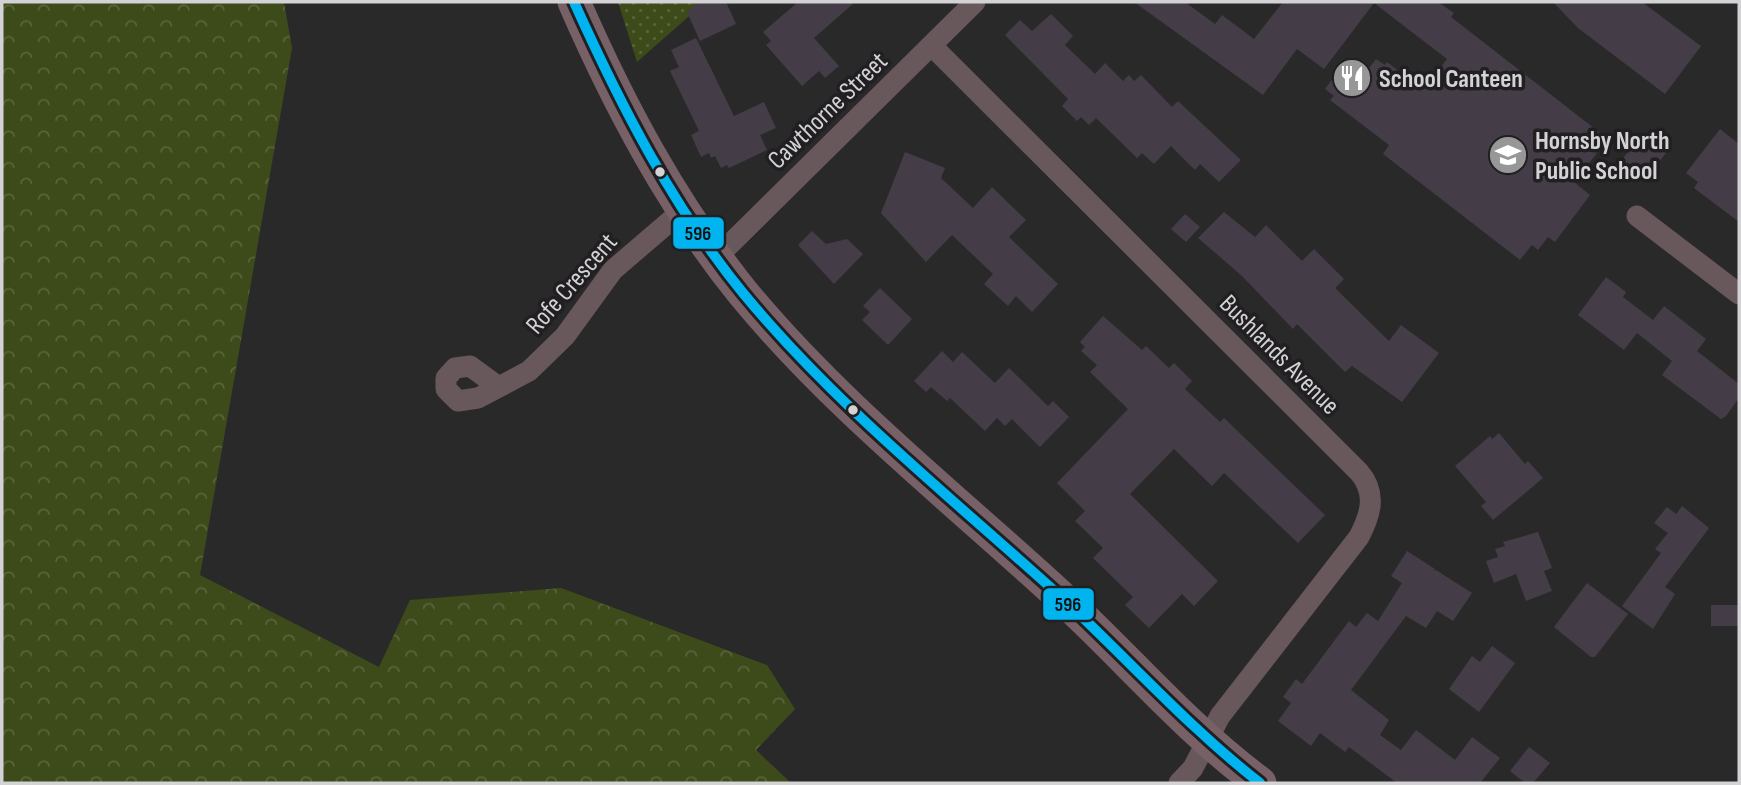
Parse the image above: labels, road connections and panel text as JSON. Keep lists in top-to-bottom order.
{
  "streets": {
    "street": ["Cawthorne Street", "Rofe Crescent", "Bushlands Avenue"]
  },
  "crossings": [
    ["Cawthorne Street", "Bushlands Avenue"]
  ],
  "places": {
    "restaurant": ["School Canteen"],
    "school or university": ["Hornsby North Public School"]
  },
  "lines": ["transit line 596"]
}
